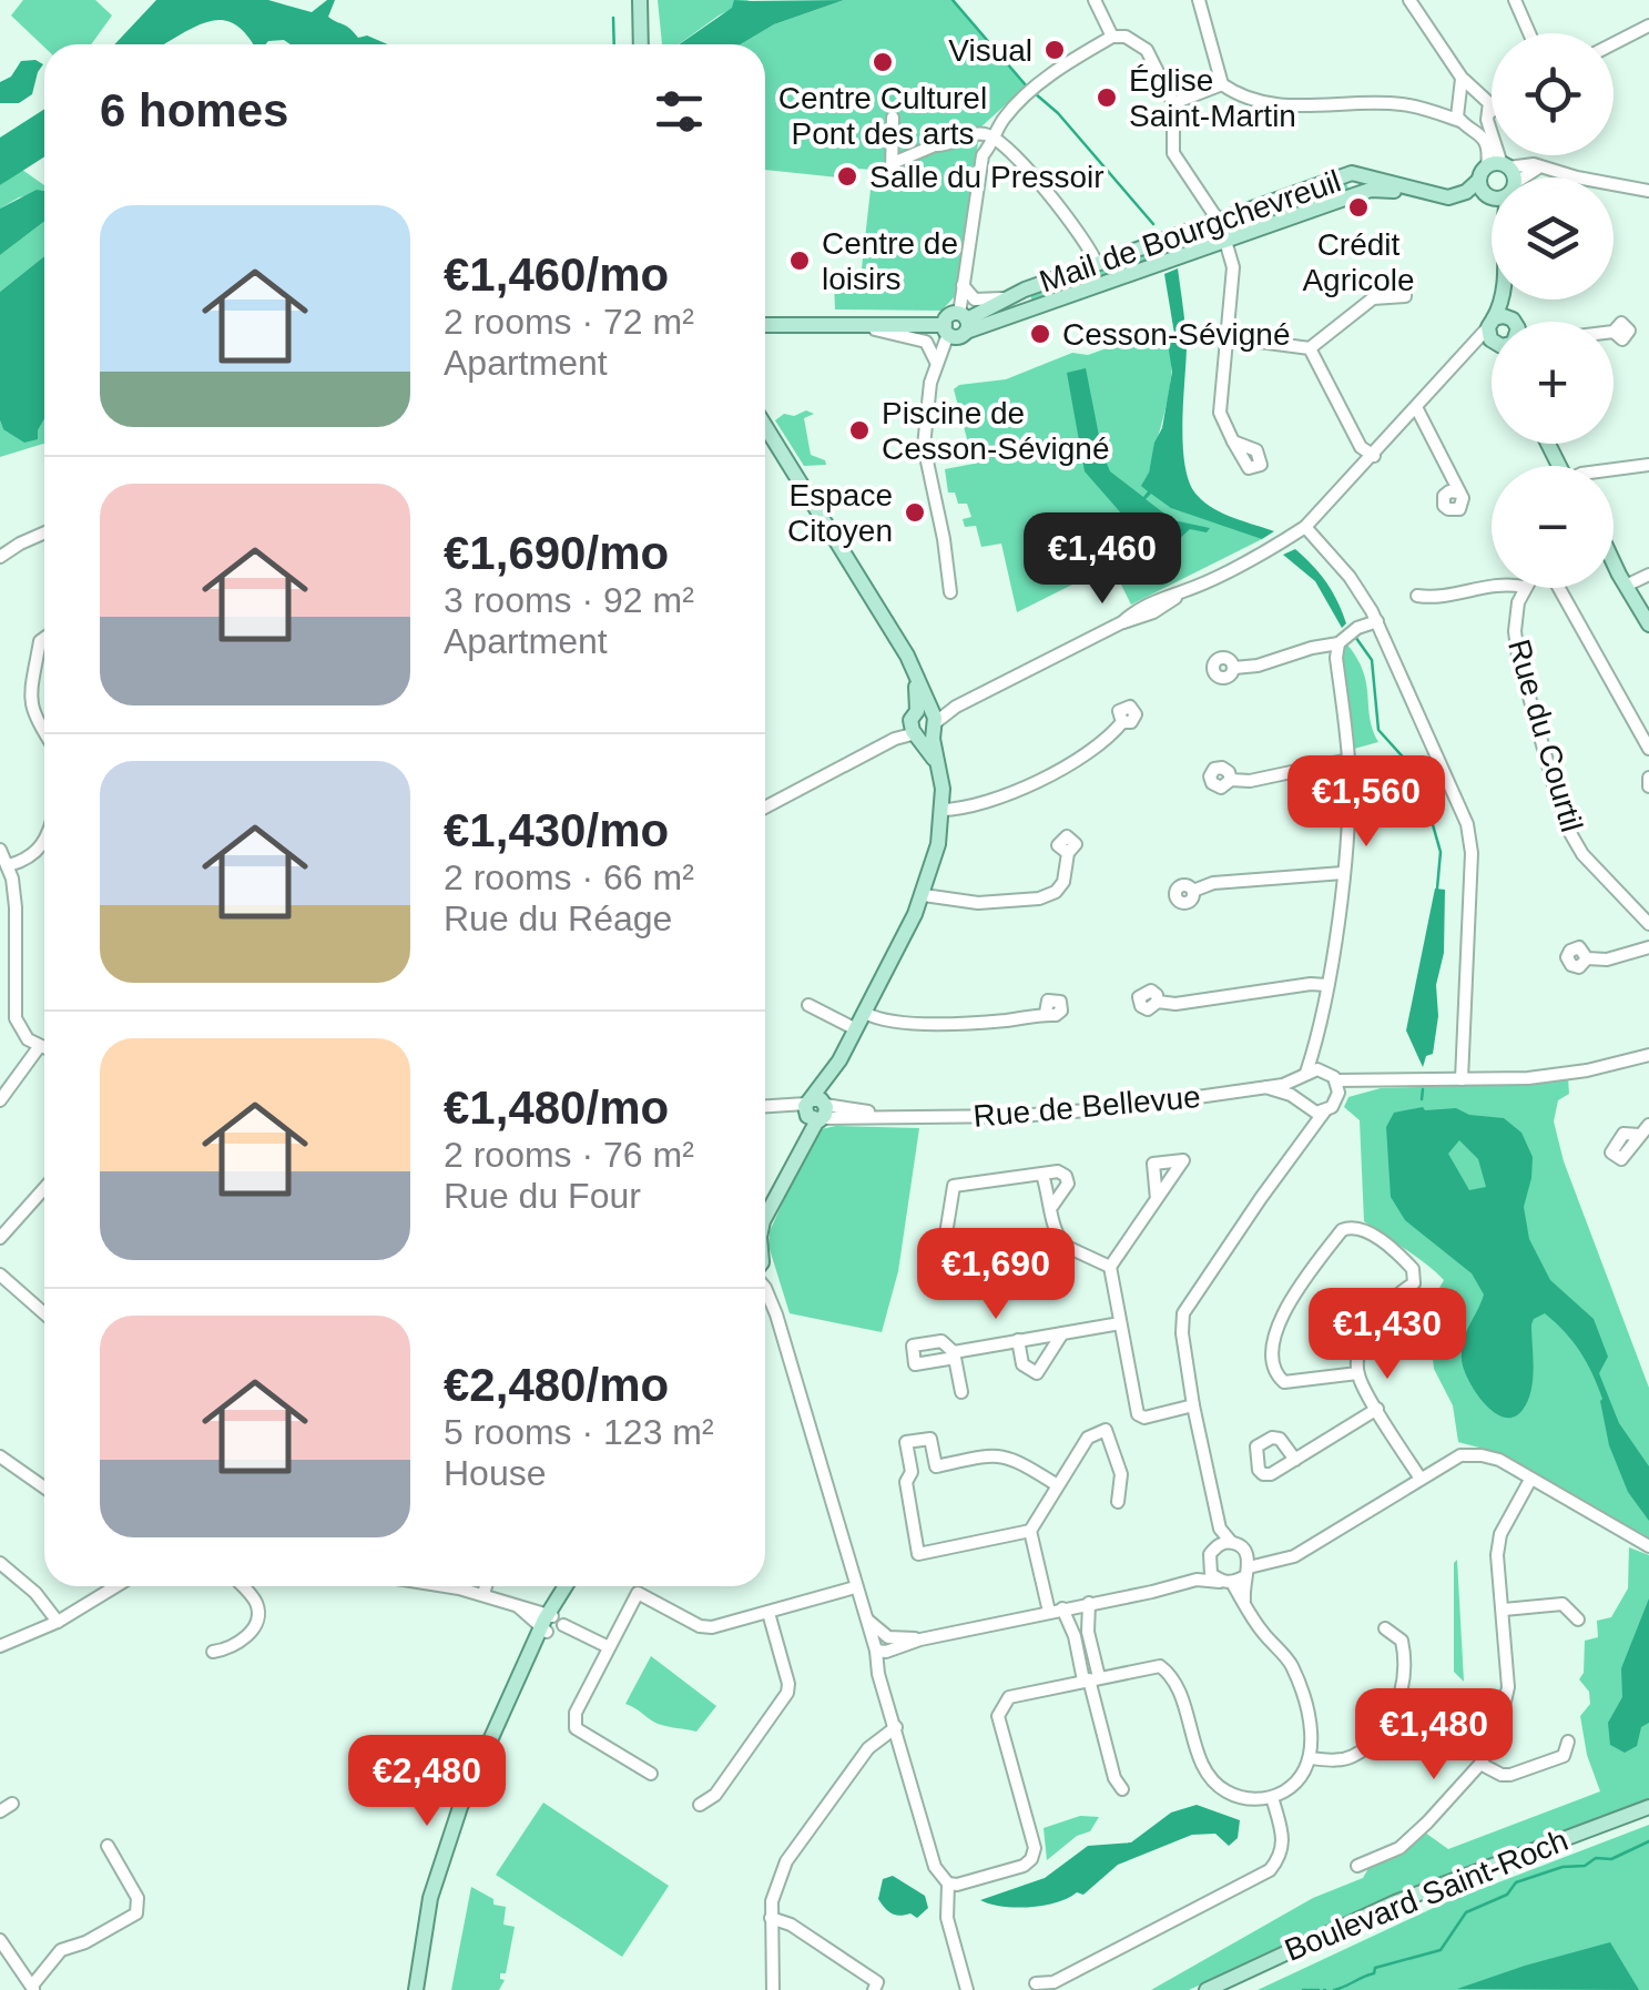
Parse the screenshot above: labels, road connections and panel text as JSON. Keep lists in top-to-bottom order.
{
  "streets": {
    "main road": ["Mail de Bourgchevreuil", "Boulevard Saint-Roch"],
    "street": ["Rue du Courtil", "Rue de Bellevue"]
  },
  "places": [
    "Visual",
    "Centre Culturel Pont des arts",
    "Église Saint-Martin",
    "Salle du Pressoir",
    "Crédit Agricole",
    "Centre de loisirs",
    "Cesson-Sévigné",
    "Piscine de Cesson-Sévigné",
    "Espace Citoyen"
  ],
  "page": {
    "map_buttons": ["+", "−"],
    "heading": "6 homes",
    "list": [
      {
        "name": "€1,460/mo",
        "note": "2 rooms · 72 m² · Apartment"
      },
      {
        "name": "€1,690/mo",
        "note": "3 rooms · 92 m² · Apartment"
      },
      {
        "name": "€1,430/mo",
        "note": "2 rooms · 66 m² · Rue du Réage"
      },
      {
        "name": "€1,480/mo",
        "note": "2 rooms · 76 m² · Rue du Four"
      },
      {
        "name": "€2,480/mo",
        "note": "5 rooms · 123 m² · House"
      }
    ],
    "price": [
      "€1,460",
      "€1,560",
      "€1,690",
      "€1,430",
      "€1,480",
      "€2,480"
    ]
  }
}
